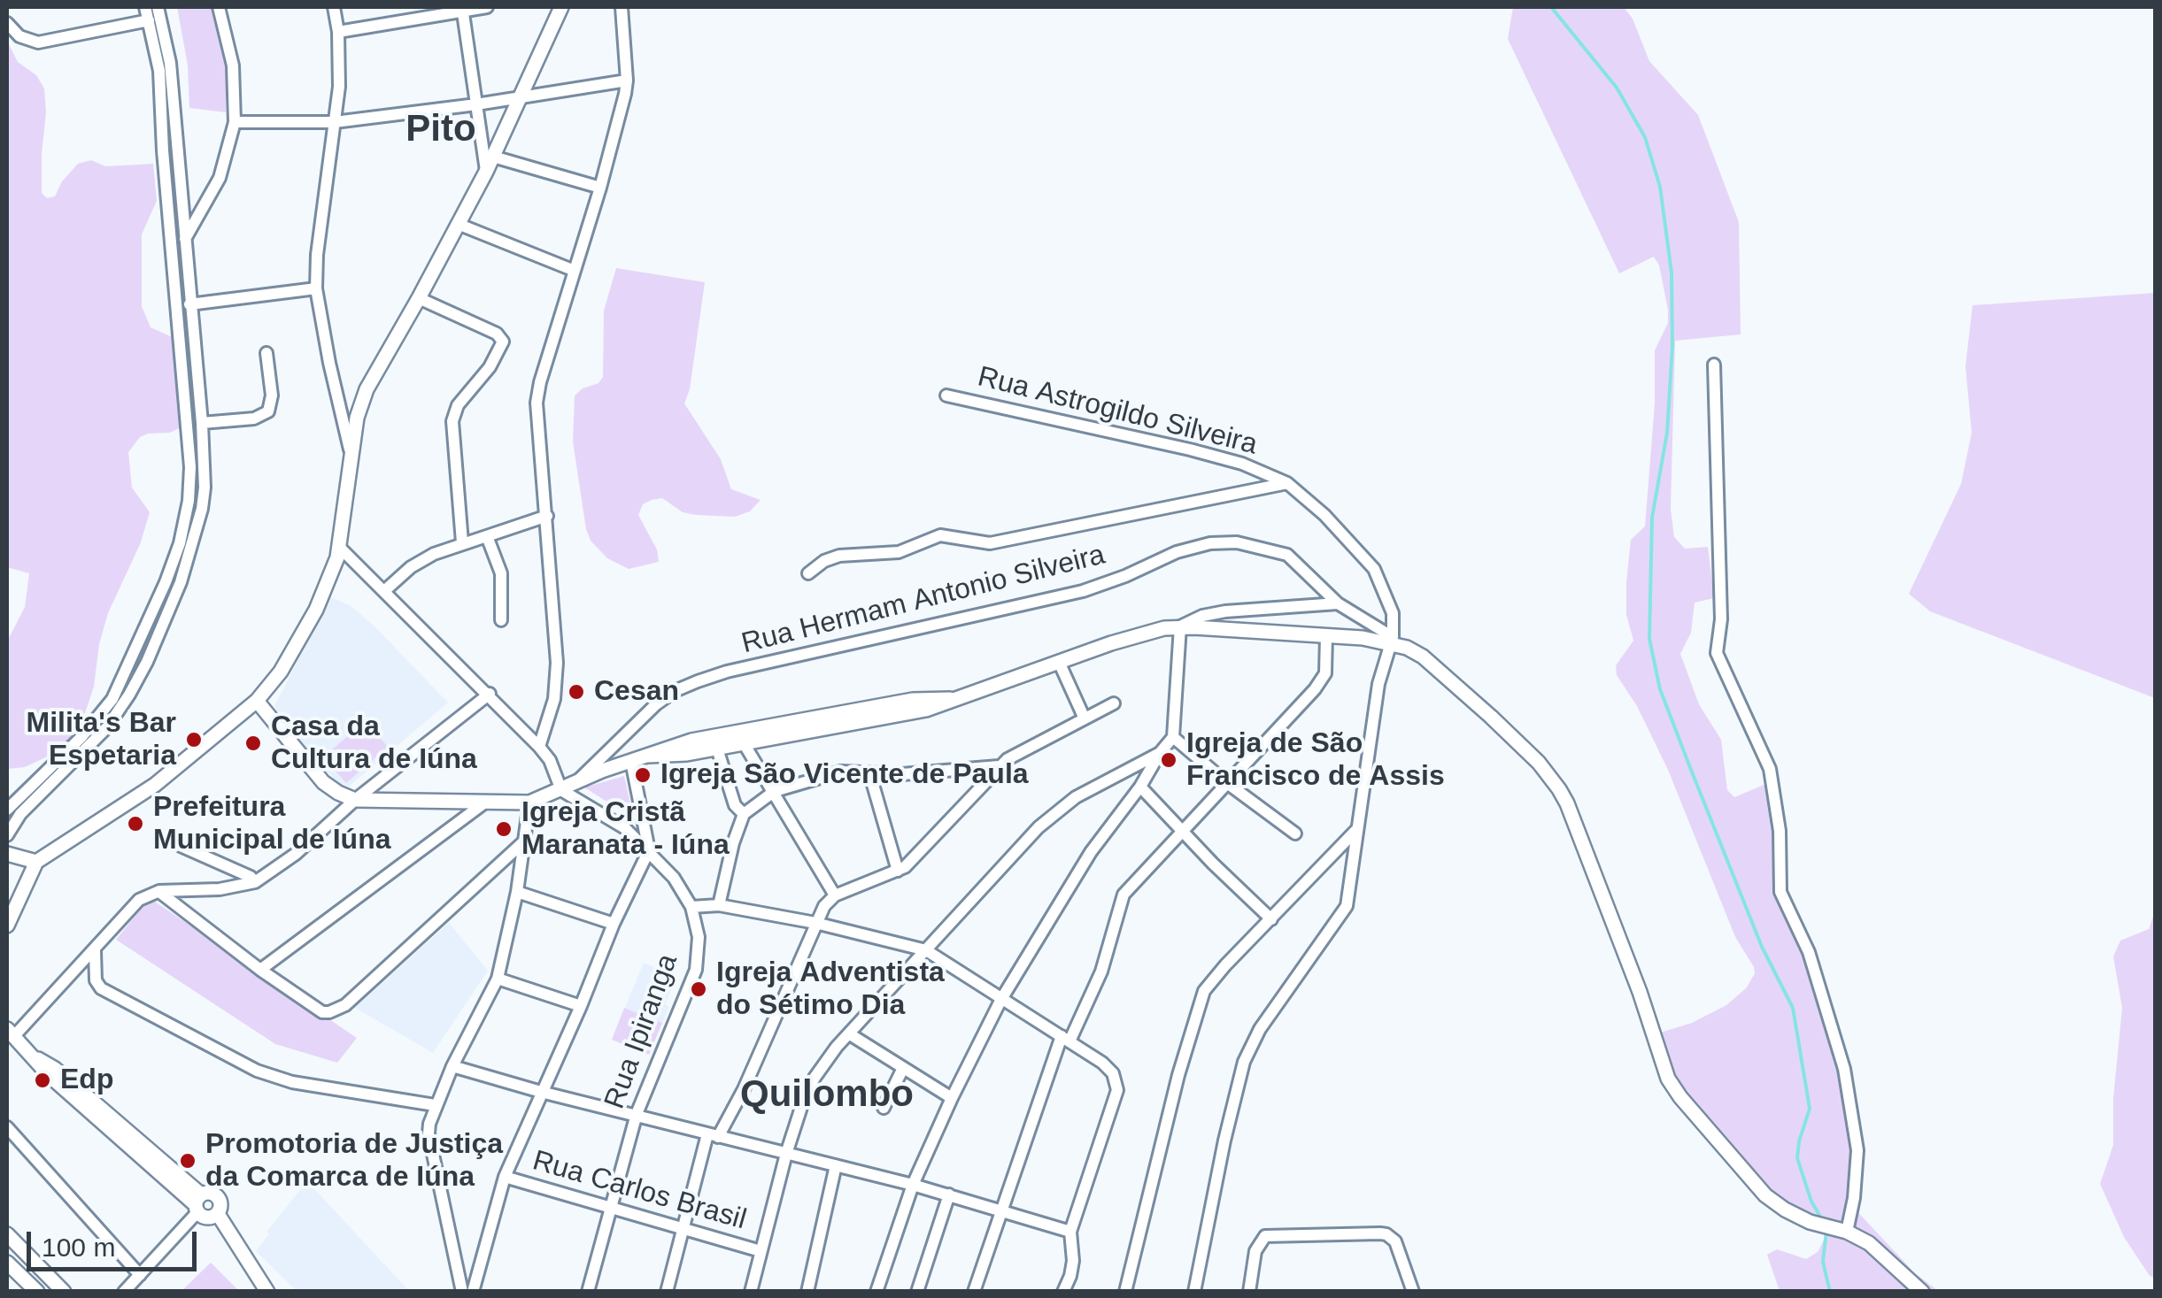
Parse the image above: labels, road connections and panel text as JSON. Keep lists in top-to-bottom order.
{
  "streets": {
    "street": [
      "Rua Astrogildo Silveira",
      "Rua Hermam Antonio Silveira",
      "Rua Ipiranga",
      "Rua Carlos Brasil"
    ]
  },
  "crossings": [
    ["Rua Astrogildo Silveira", "Rua Hermam Antonio Silveira"],
    ["Rua Hermam Antonio Silveira", "Rua Ipiranga"],
    ["Rua Ipiranga", "Rua Carlos Brasil"]
  ],
  "districts": ["Pito", "Quilombo"],
  "places": [
    "Cesan",
    "Milita's Bar Espetaria",
    "Casa da Cultura de Iúna",
    "Igreja de São Francisco de Assis",
    "Igreja São Vicente de Paula",
    "Prefeitura Municipal de Iúna",
    "Igreja Cristã Maranata - Iúna",
    "Igreja Adventista do Sétimo Dia",
    "Edp",
    "Promotoria de Justiça da Comarca de Iúna"
  ],
  "scale_bar": "100 m"
}
